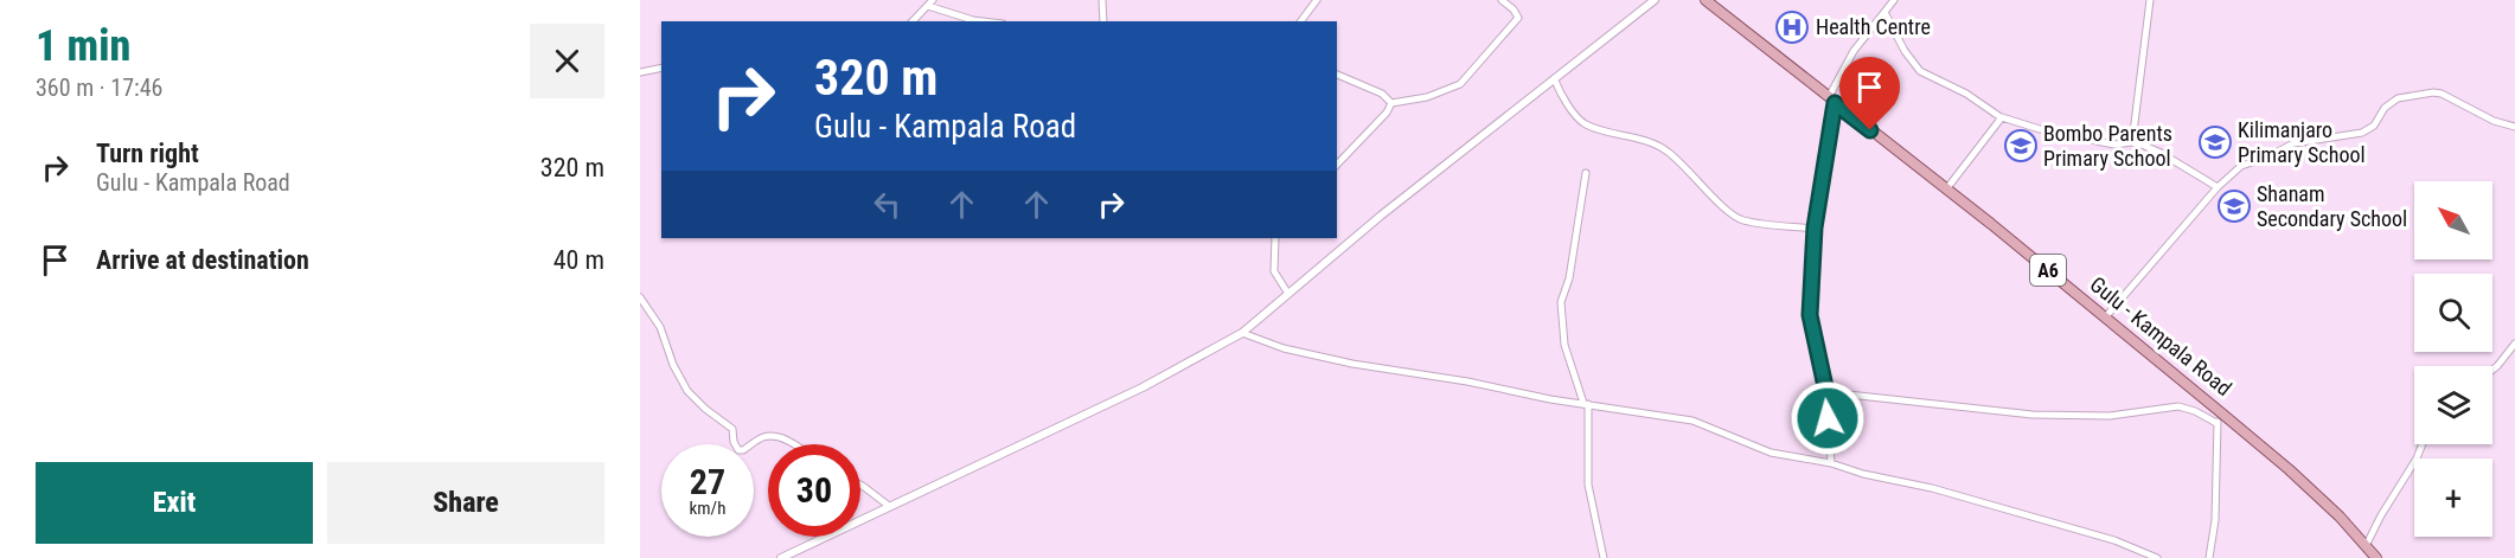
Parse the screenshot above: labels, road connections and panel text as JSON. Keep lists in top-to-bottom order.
{
  "streets": {
    "main road": ["A6", "Gulu - Kampala Road"]
  },
  "places": {
    "hospital": ["Health Centre"],
    "school or university": ["Kilimanjaro Primary School", "Bombo Parents Primary School", "Shanam Secondary School"]
  },
  "north": "top left",
  "page": {
    "heading": ["1 min", "360 m · 17:46"],
    "turn": ["320 m", "Gulu - Kampala Road"],
    "list": [
      {
        "name": "Turn right",
        "note": "Gulu - Kampala Road",
        "value": "320 m"
      },
      {
        "name": "Arrive at destination",
        "value": "40 m"
      }
    ],
    "map_buttons": "+",
    "speed": "27 km/h",
    "limit": "30",
    "buttons": ["Exit", "Share"]
  }
}
